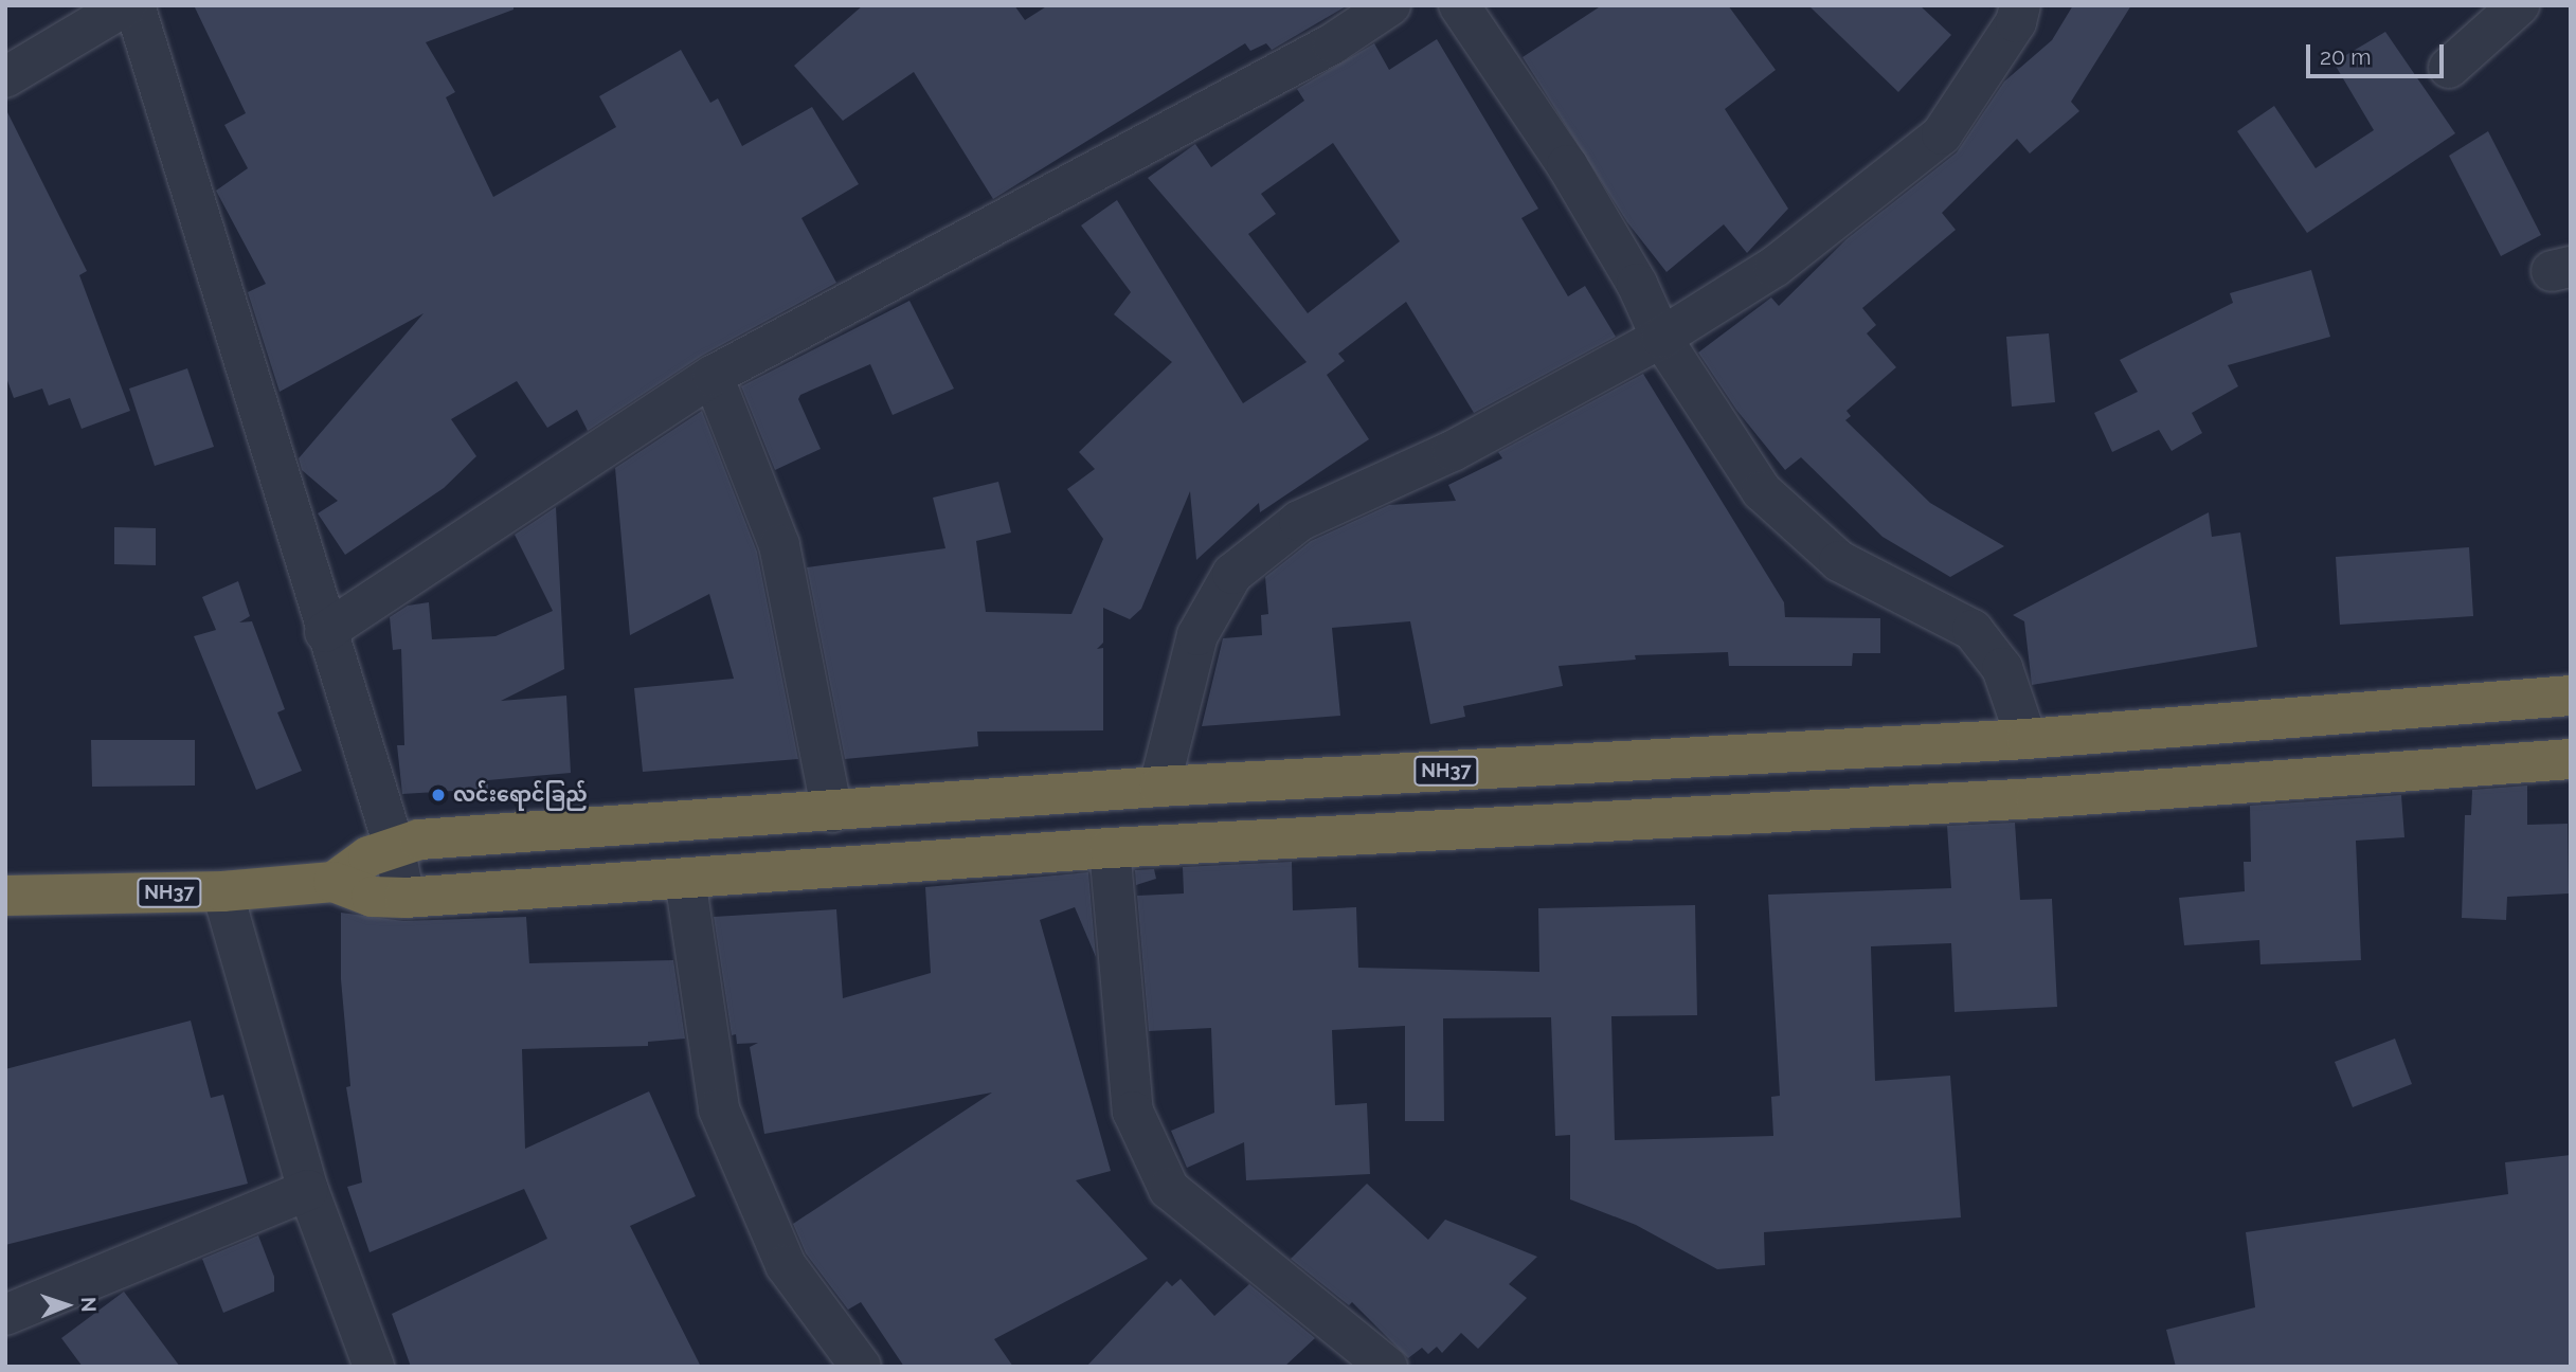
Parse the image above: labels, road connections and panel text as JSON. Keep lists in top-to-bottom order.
{
  "streets": {
    "highway": ["NH37"]
  },
  "places": ["လင်းရောင်ခြည်"],
  "scale_bar": "20 m",
  "north": "right"
}
